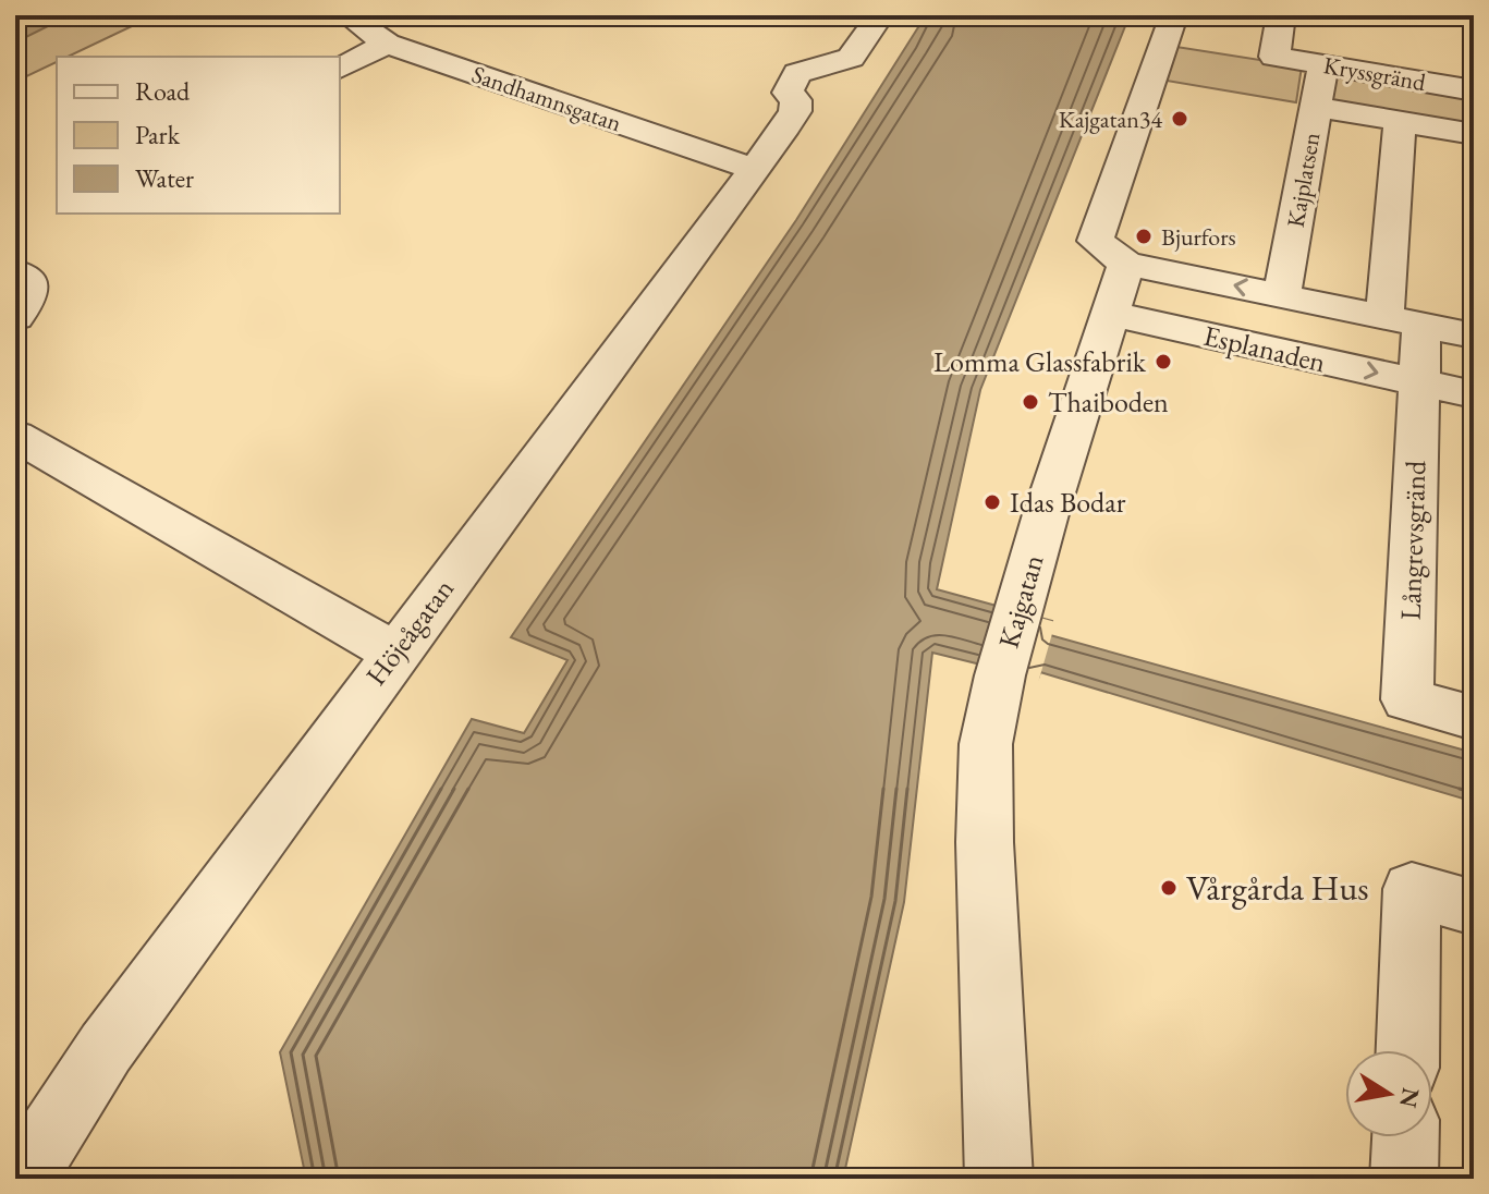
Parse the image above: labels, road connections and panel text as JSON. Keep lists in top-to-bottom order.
{
  "streets": {
    "street": [
      "Kryssgränd",
      "Sandhamnsgatan",
      "Kajplatsen",
      "Esplanaden",
      "Långrevsgränd",
      "Kajgatan",
      "Höjeågatan"
    ]
  },
  "crossings": [
    ["Kryssgränd", "Kajplatsen"],
    ["Sandhamnsgatan", "Höjeågatan"],
    ["Kajplatsen", "Esplanaden"],
    ["Esplanaden", "Långrevsgränd"],
    ["Esplanaden", "Kajgatan"]
  ],
  "places": [
    "Kajgatan34",
    "Bjurfors",
    "Lomma Glassfabrik",
    "Thaiboden",
    "Idas Bodar",
    "Vårgårda Hus"
  ],
  "legend": ["Road", "Park", "Water"],
  "north": "right"
}
